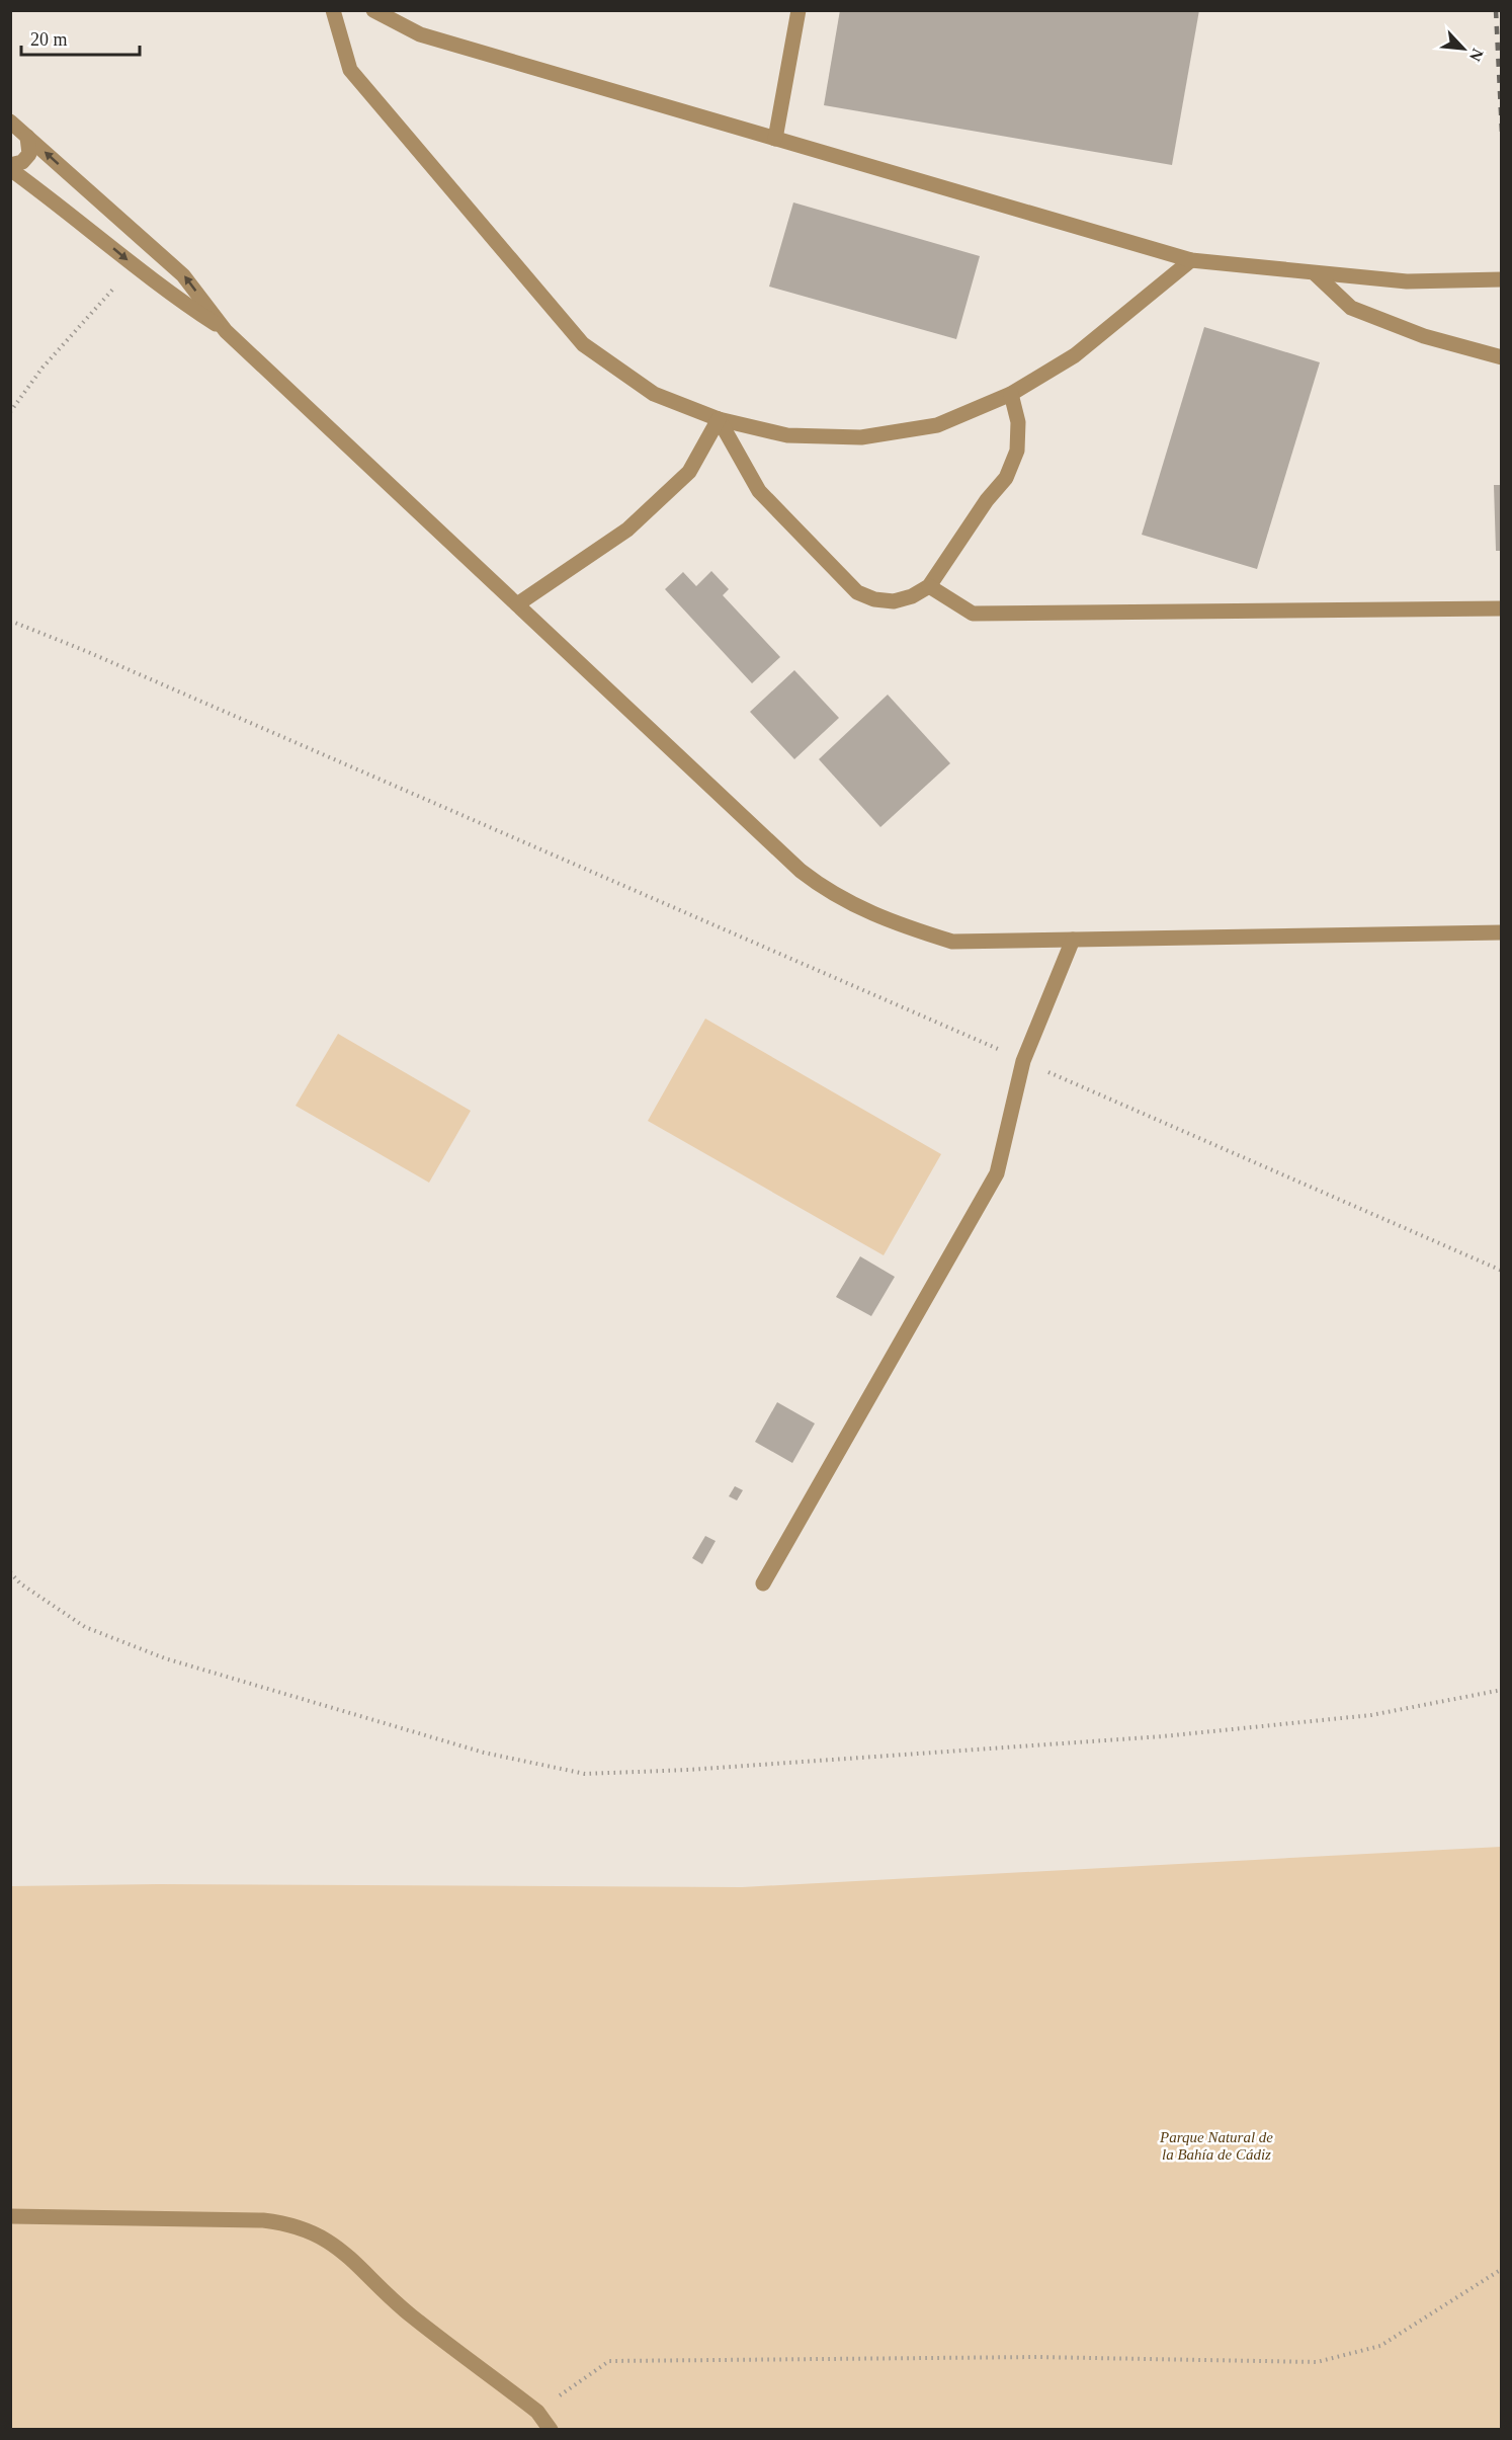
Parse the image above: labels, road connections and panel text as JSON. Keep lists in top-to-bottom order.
{
  "parks": ["Parque Natural de la Bahía de Cádiz"],
  "scale_bar": "20 m",
  "north": "bottom right"
}
